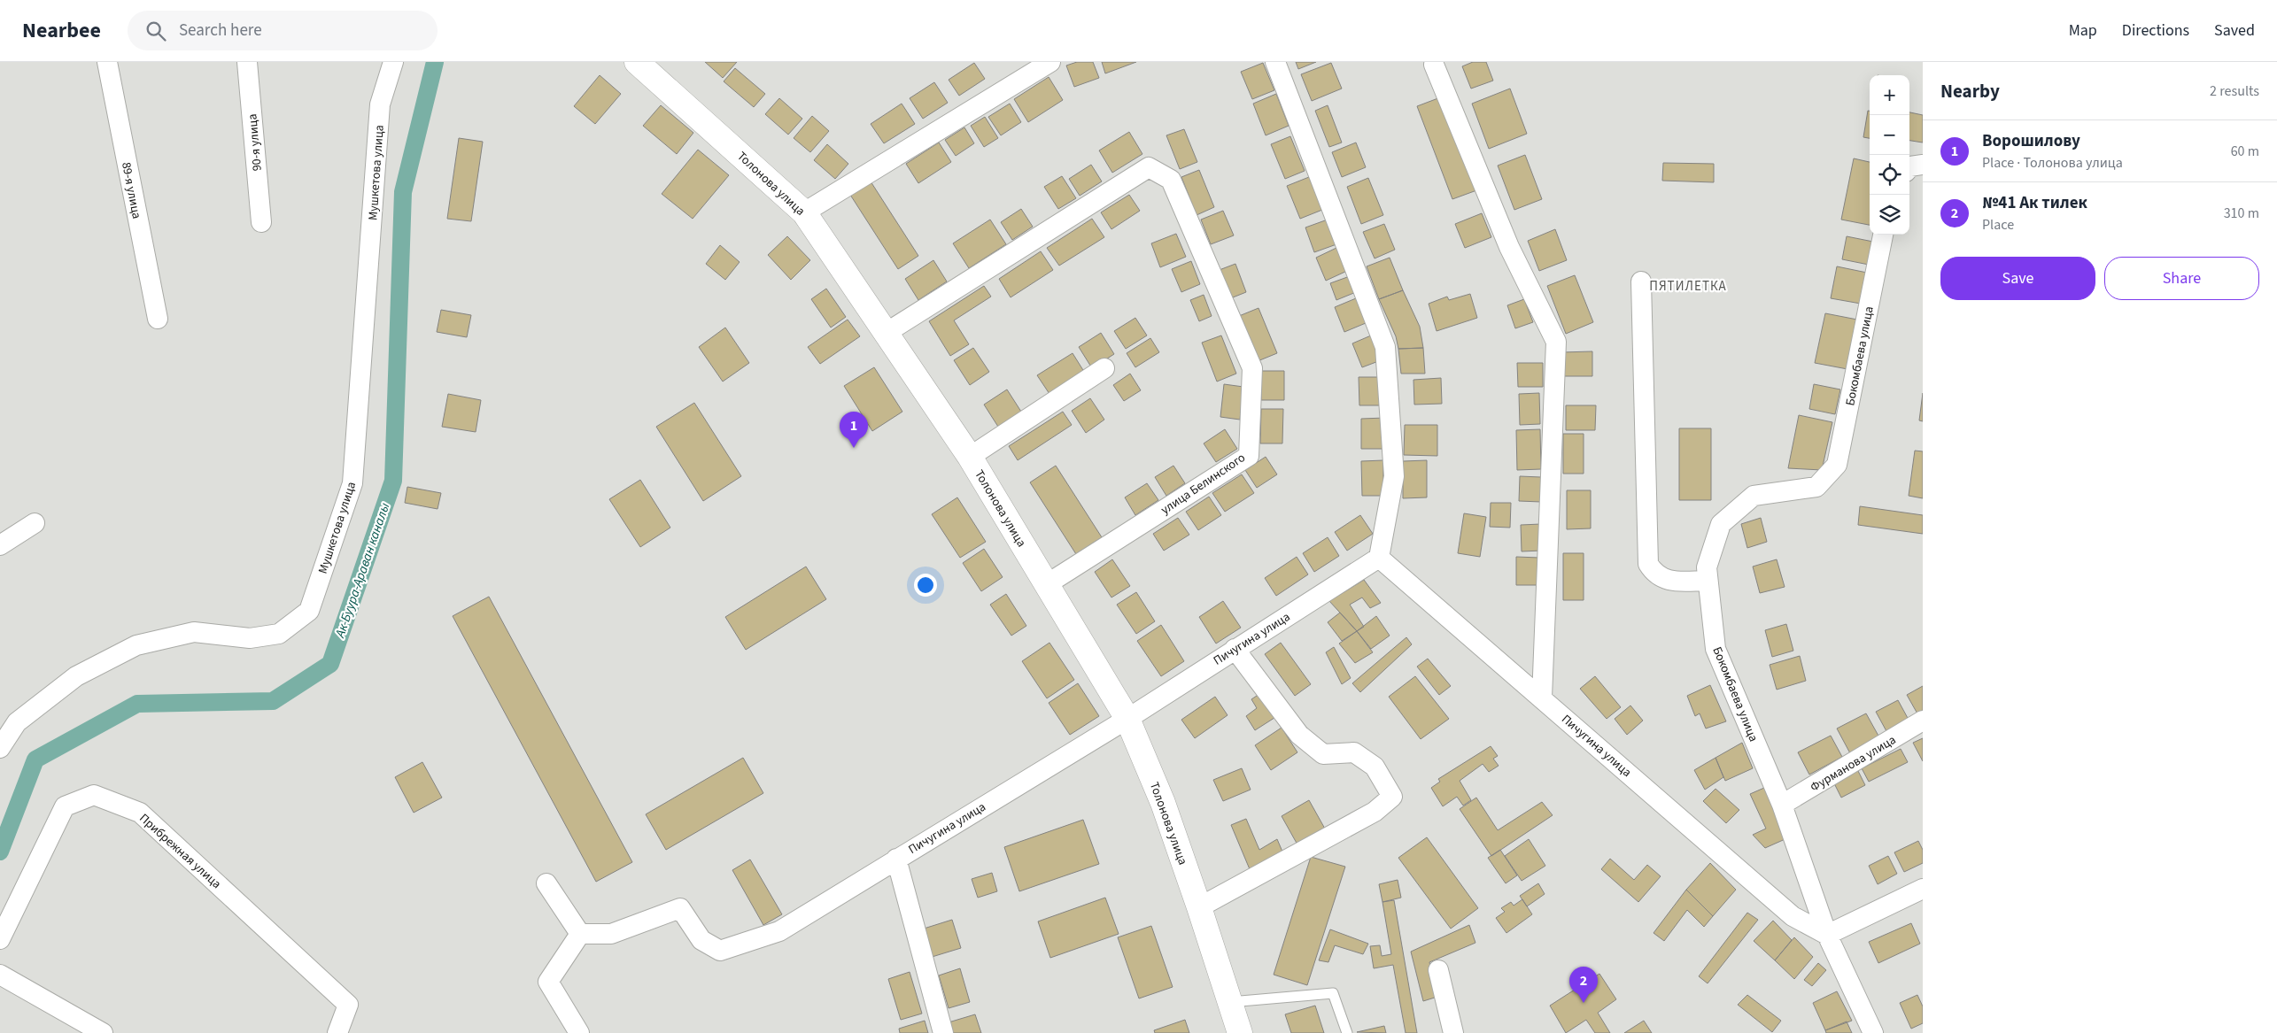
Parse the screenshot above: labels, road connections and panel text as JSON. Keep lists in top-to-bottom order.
{
  "streets": {
    "main road": ["Толонова улица"],
    "street": [
      "90-я улица",
      "Мушкетова улица",
      "89-я улица",
      "Бокомбаева улица",
      "улица Белинского",
      "Пичугина улица",
      "Фурманова улица",
      "Прибрежная улица"
    ]
  },
  "crossings": [
    ["Толонова улица", "улица Белинского"],
    ["Толонова улица", "Пичугина улица"],
    ["Бокомбаева улица", "Пичугина улица"],
    ["Бокомбаева улица", "Фурманова улица"]
  ],
  "districts": ["ПЯТИЛЕТКА"],
  "water": ["Ак-Буура-Араван каналы"],
  "page": {
    "header": "Nearbee",
    "search": "Search here",
    "nav": ["Map", "Directions", "Saved"],
    "heading": ["Nearby", "2 results"],
    "map_buttons": ["+", "−"],
    "list": [
      {
        "mark": "1",
        "name": "Ворошилову",
        "note": "Place · Толонова улица",
        "value": "60 m"
      },
      {
        "mark": "2",
        "name": "№41 Ак тилек",
        "note": "Place",
        "value": "310 m"
      }
    ],
    "buttons": ["Save", "Share"],
    "pins": ["1", "2"]
  }
}
